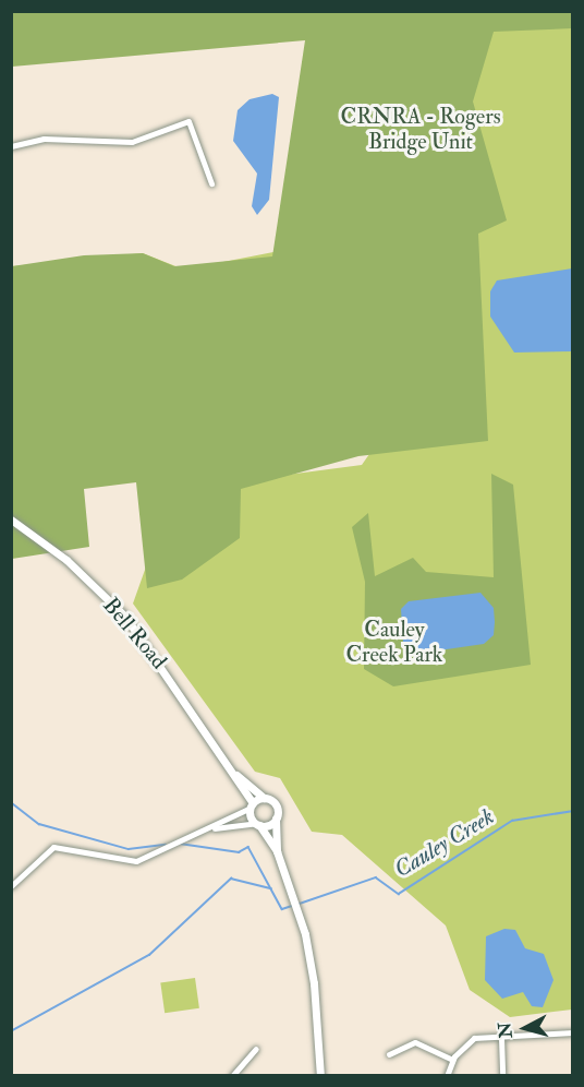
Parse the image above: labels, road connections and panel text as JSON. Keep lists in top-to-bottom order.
{
  "streets": {
    "street": ["Bell Road"]
  },
  "water": ["Cauley Creek"],
  "parks": ["CRNRA - Rogers Bridge Unit", "Cauley Creek Park"],
  "north": "left"
}
